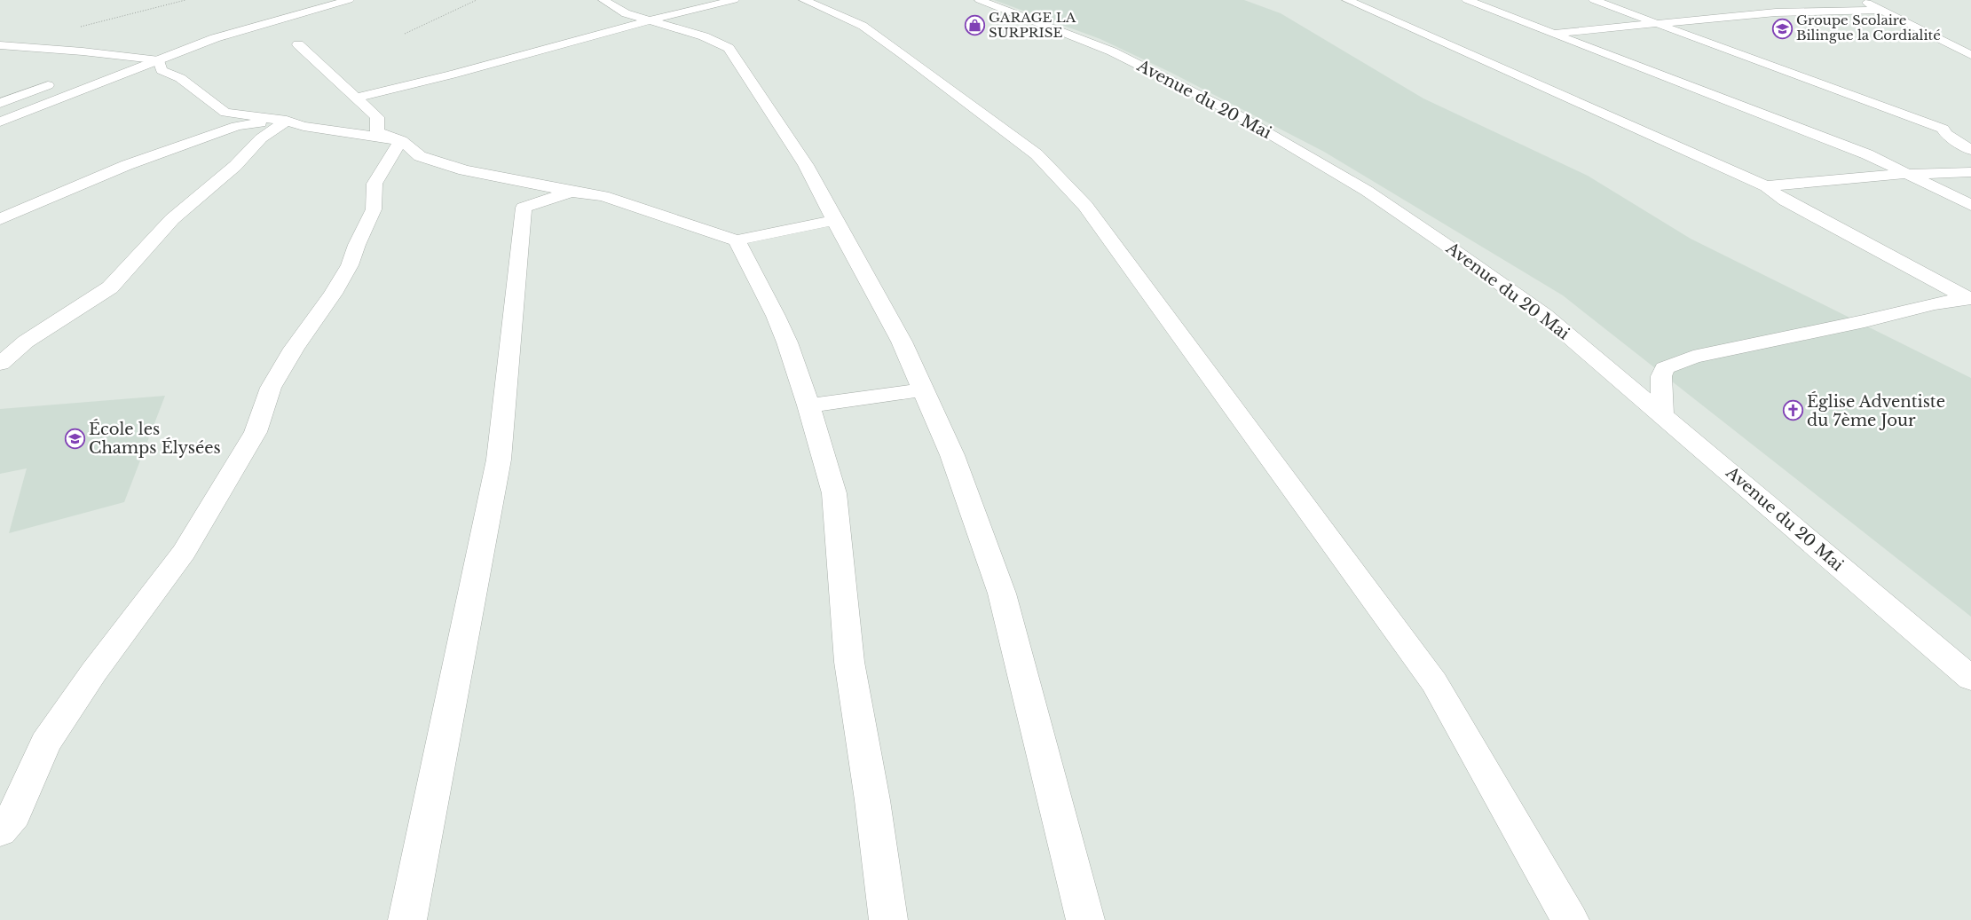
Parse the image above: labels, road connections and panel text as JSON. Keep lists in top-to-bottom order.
{
  "streets": {
    "street": ["Avenue du 20 Mai"]
  },
  "places": {
    "shop": ["GARAGE LA SURPRISE"],
    "school or university": ["Groupe Scolaire Bilingue la Cordialité", "École les Champs Élysées"],
    "church": ["Église Adventiste du 7ème Jour"]
  }
}
